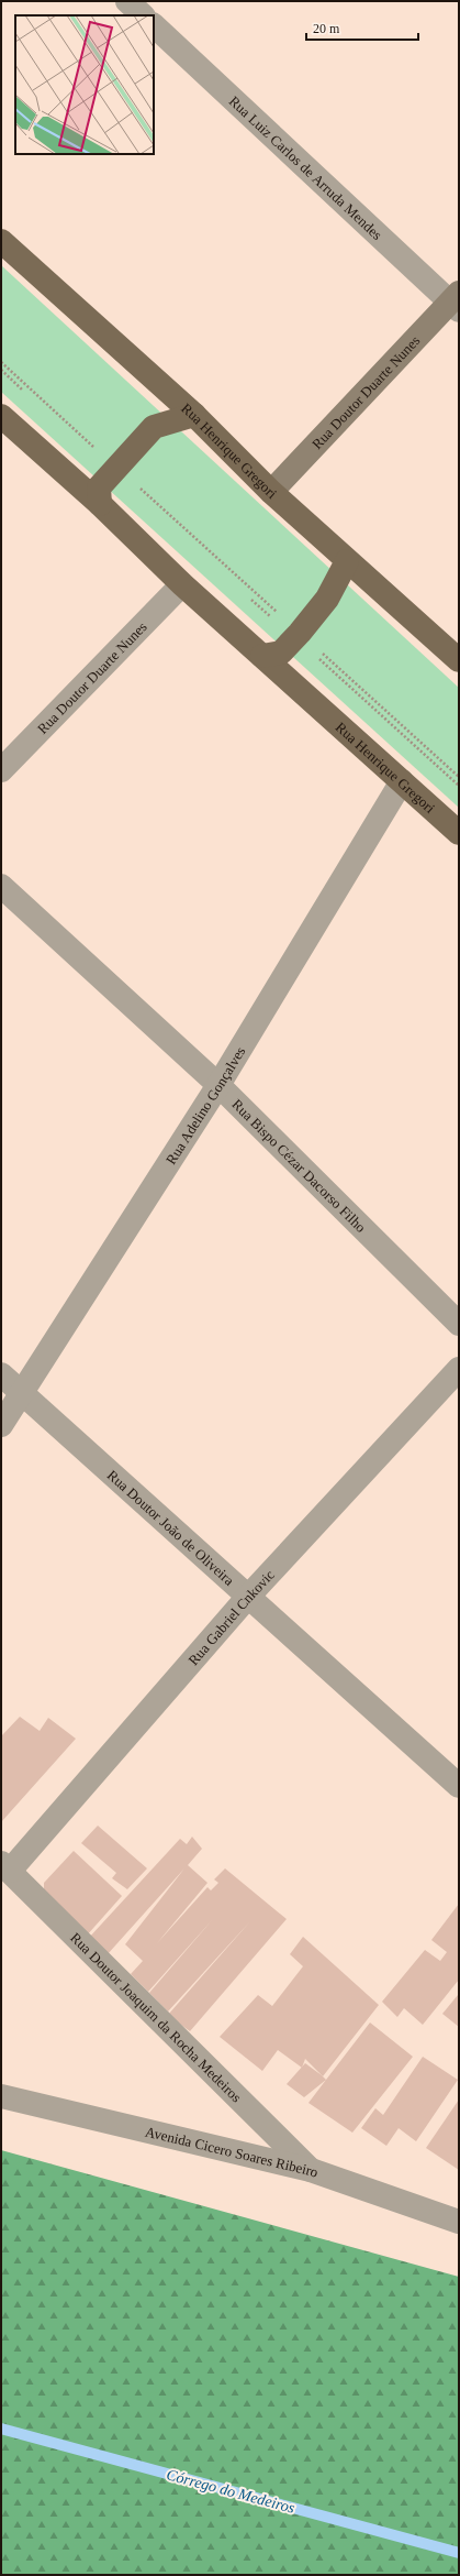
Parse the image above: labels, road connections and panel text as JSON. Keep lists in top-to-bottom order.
{
  "streets": {
    "main road": ["Rua Henrique Gregori"],
    "street": [
      "Rua Luiz Carlos de Arruda Mendes",
      "Rua Doutor Duarte Nunes",
      "Rua Adelino Gonçalves",
      "Rua Bispo Cézar Dacorso Filho",
      "Rua Doutor João de Oliveira",
      "Rua Gabriel Cnkovic",
      "Rua Doutor Joaquim da Rocha Medeiros",
      "Avenida Cicero Soares Ribeiro"
    ]
  },
  "crossings": [
    ["Rua Luiz Carlos de Arruda Mendes", "Rua Doutor Duarte Nunes"],
    ["Rua Doutor Duarte Nunes", "Rua Henrique Gregori"],
    ["Rua Henrique Gregori", "Rua Adelino Gonçalves"],
    ["Rua Adelino Gonçalves", "Rua Bispo Cézar Dacorso Filho"],
    ["Rua Adelino Gonçalves", "Rua Doutor João de Oliveira"],
    ["Rua Doutor João de Oliveira", "Rua Gabriel Cnkovic"],
    ["Rua Gabriel Cnkovic", "Rua Doutor Joaquim da Rocha Medeiros"],
    ["Rua Doutor Joaquim da Rocha Medeiros", "Avenida Cicero Soares Ribeiro"]
  ],
  "water": ["Córrego do Medeiros"],
  "scale_bar": "20 m"
}
